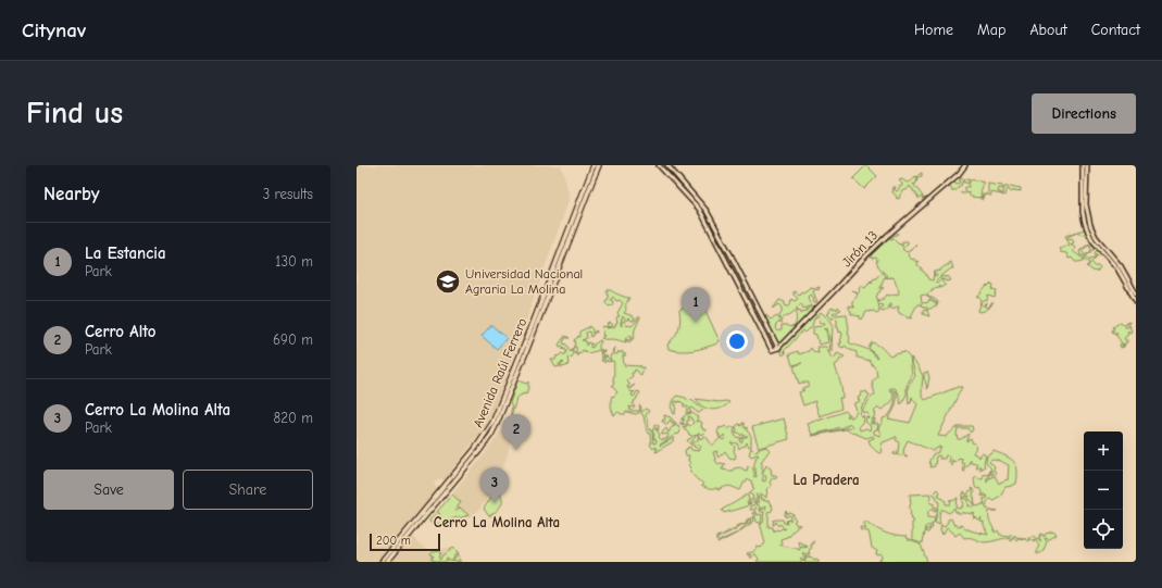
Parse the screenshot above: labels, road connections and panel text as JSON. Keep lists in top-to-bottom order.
{
  "streets": {
    "main road": ["Avenida Raúl Ferrero"],
    "street": ["Jirón 13"]
  },
  "districts": ["La Pradera", "Cerro La Molina Alta"],
  "places": {
    "school or university": ["Universidad Nacional Agraria La Molina"]
  },
  "scale_bar": "200 m",
  "page": {
    "header": "Citynav",
    "nav": [
      "Home",
      "Map",
      "About",
      "Contact"
    ],
    "buttons": [
      "Directions",
      ["Save", "Share"]
    ],
    "title": "Find us",
    "heading": ["Nearby", "3 results"],
    "list": [
      {
        "mark": "1",
        "name": "La Estancia",
        "note": "Park",
        "value": "130 m"
      },
      {
        "mark": "2",
        "name": "Cerro Alto",
        "note": "Park",
        "value": "690 m"
      },
      {
        "mark": "3",
        "name": "Cerro La Molina Alta",
        "note": "Park",
        "value": "820 m"
      }
    ],
    "pins": ["1", "2", "3"],
    "map_buttons": ["+", "−"],
    "scale": "200 m"
  }
}
